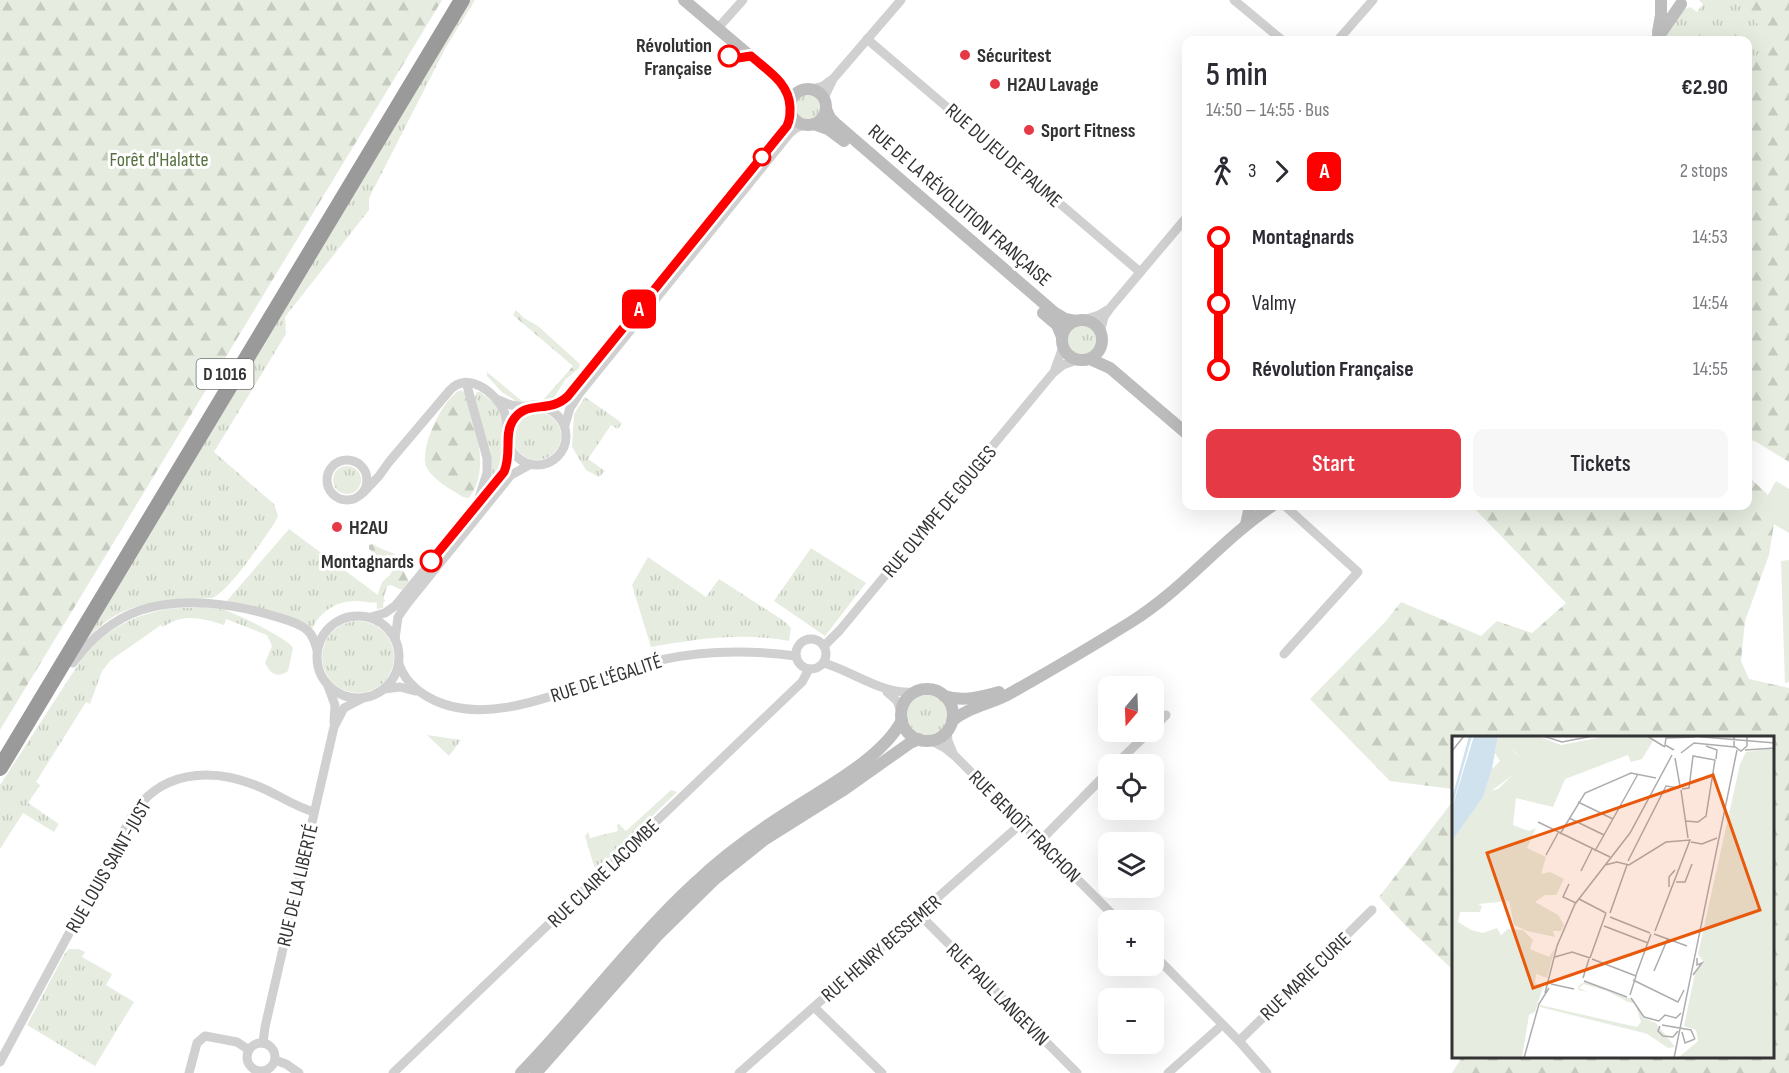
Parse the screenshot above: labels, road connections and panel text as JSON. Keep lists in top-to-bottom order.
{
  "streets": {
    "highway": ["D 1016"],
    "street": [
      "RUE DU JEU DE PAUME",
      "RUE DE LA RÉVOLUTION FRANÇAISE",
      "RUE OLYMPE DE GOUGES",
      "RUE DE L'ÉGALITÉ",
      "RUE BENOÎT FRACHON",
      "RUE LOUIS SAINT-JUST",
      "RUE CLAIRE LACOMBE",
      "RUE DE LA LIBERTÉ",
      "RUE HENRY BESSEMER",
      "RUE MARIE CURIE",
      "RUE PAUL LANGEVIN"
    ]
  },
  "crossings": [
    ["RUE DE LA RÉVOLUTION FRANÇAISE", "RUE OLYMPE DE GOUGES"],
    ["RUE OLYMPE DE GOUGES", "RUE DE L'ÉGALITÉ"],
    ["RUE OLYMPE DE GOUGES", "RUE CLAIRE LACOMBE"],
    ["RUE DE L'ÉGALITÉ", "RUE CLAIRE LACOMBE"],
    ["RUE DE L'ÉGALITÉ", "RUE DE LA LIBERTÉ"],
    ["RUE BENOÎT FRACHON", "RUE HENRY BESSEMER"],
    ["RUE LOUIS SAINT-JUST", "RUE DE LA LIBERTÉ"],
    ["RUE HENRY BESSEMER", "RUE PAUL LANGEVIN"]
  ],
  "parks": ["Forêt d'Halatte"],
  "places": [
    "Sécuritest",
    "Révolution Française",
    "H2AU Lavage",
    "Sport Fitness",
    "H2AU",
    "Montagnards"
  ],
  "lines": ["bus line A"],
  "north": "bottom",
  "page": {
    "on_map": "A",
    "heading": ["5 min", "14:50 – 14:55 · Bus", "€2.90"],
    "legs": ["3", "A", "2 stops"],
    "list": [
      {
        "name": "Montagnards",
        "value": "14:53"
      },
      {
        "name": "Valmy",
        "value": "14:54"
      },
      {
        "name": "Révolution Française",
        "value": "14:55"
      }
    ],
    "buttons": ["Start", "Tickets"],
    "map_buttons": ["+", "−"]
  }
}
